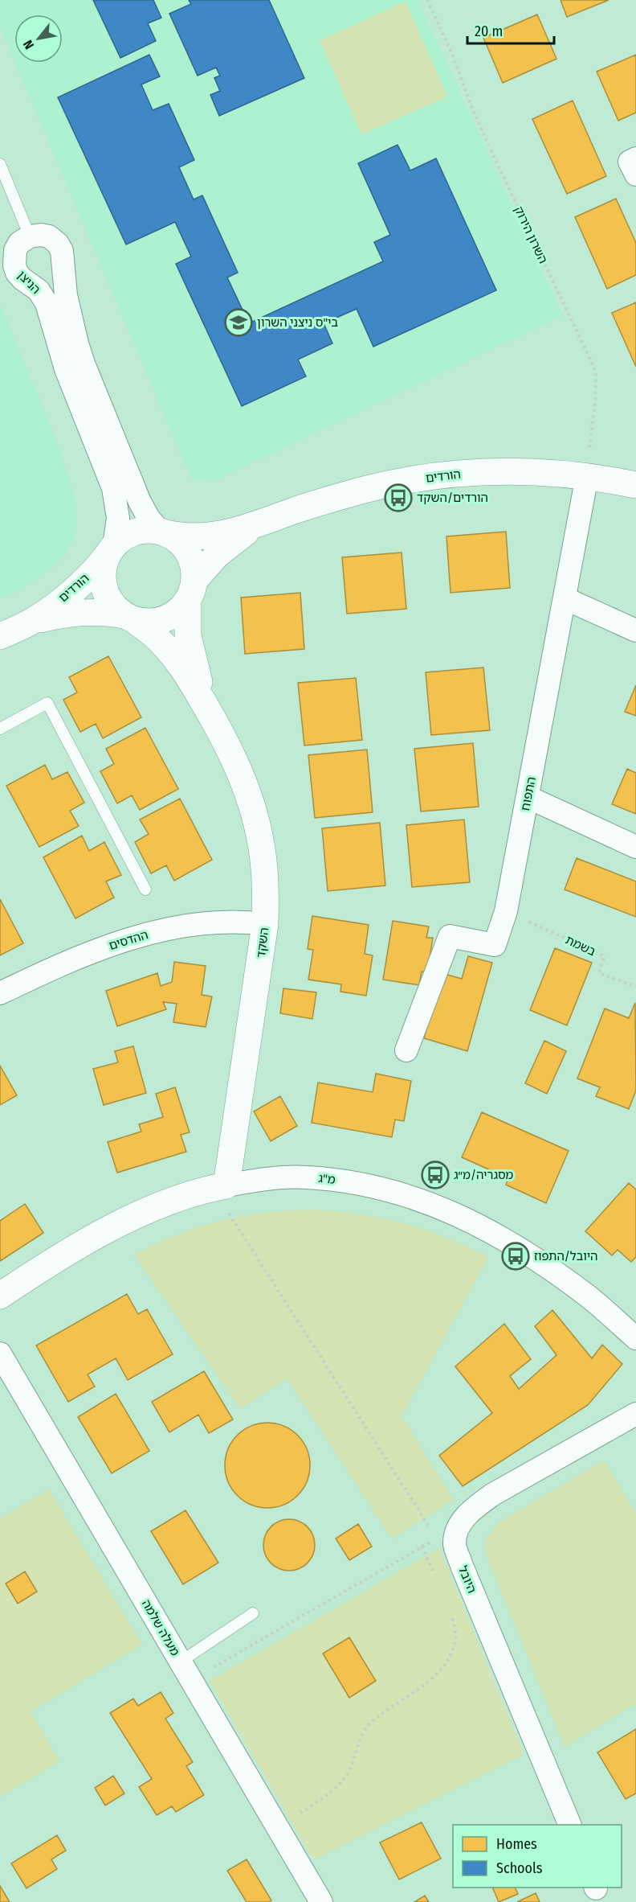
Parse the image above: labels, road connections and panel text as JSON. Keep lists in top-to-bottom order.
{
  "streets": {
    "street": [
      "הניצן",
      "הורדים",
      "התפוח",
      "ההדסים",
      "השקד",
      "מ\"ג",
      "היובל",
      "מעלה שלמה"
    ],
    "path": ["השרון הירוק", "בשמת"]
  },
  "crossings": [
    ["השרון הירוק", "הורדים"],
    ["השרון הירוק", "התפוח"],
    ["הניצן", "הורדים"],
    ["הניצן", "השקד"],
    ["הורדים", "התפוח"],
    ["הורדים", "השקד"],
    ["התפוח", "בשמת"],
    ["ההדסים", "השקד"],
    ["השקד", "מ\"ג"]
  ],
  "places": {
    "school or university": ["בי\"ס ניצני השרון"],
    "bus stop": ["הורדים/השקד", "מסגריה/מ״ג", "היובל/התפוז"]
  },
  "legend": ["Homes", "Schools"],
  "scale_bar": "20 m",
  "north": "bottom left"
}
